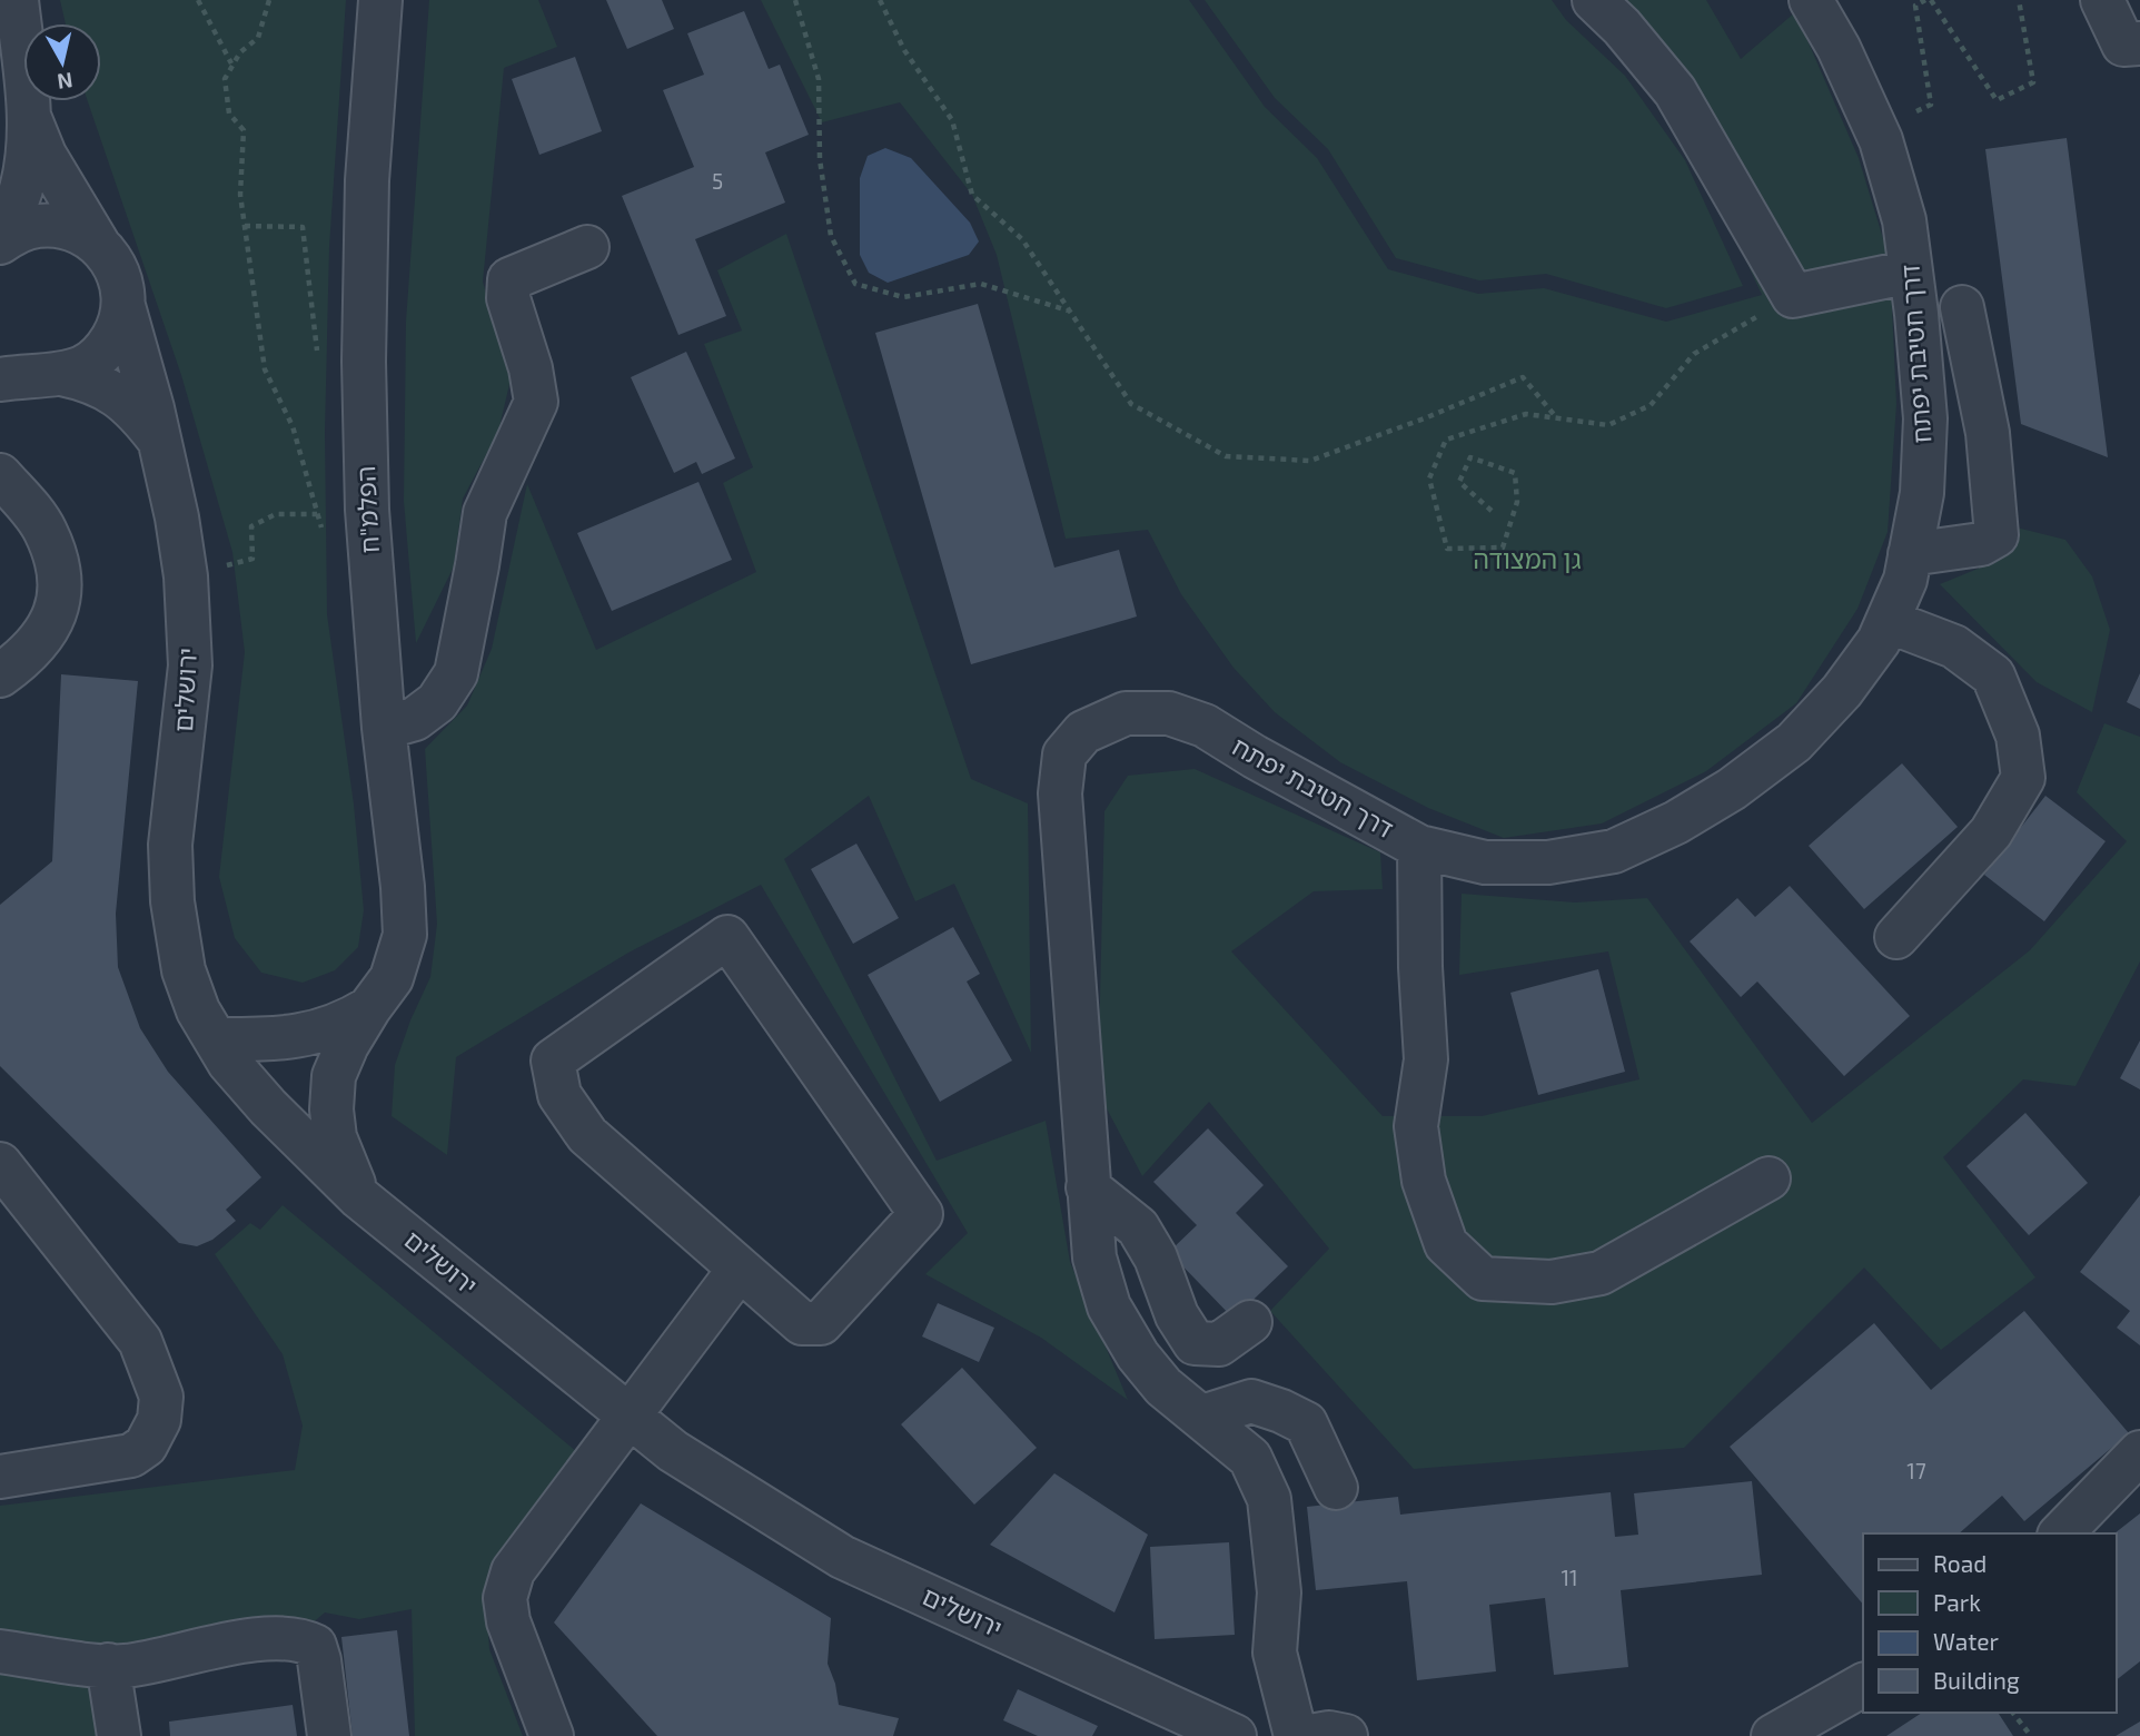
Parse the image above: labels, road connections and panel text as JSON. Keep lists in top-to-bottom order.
{
  "streets": {
    "street": ["דרך חטיבת יפתח", "הפלמ\"ח", "ירושלים"]
  },
  "crossings": [
    ["הפלמ\"ח", "ירושלים"]
  ],
  "parks": ["גן המצודה"],
  "house_numbers": ["5", "17", "11"],
  "legend": [
    "Road",
    "Park",
    "Water",
    "Building"
  ],
  "north": "bottom"
}
